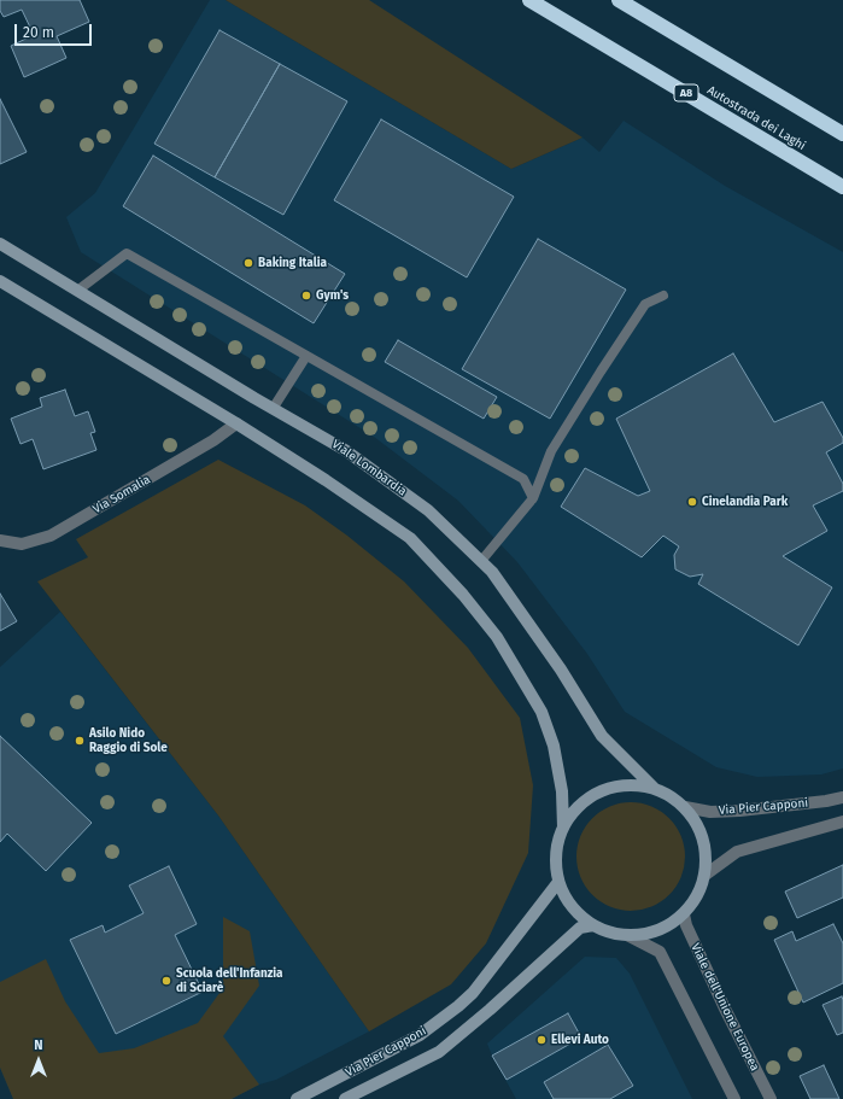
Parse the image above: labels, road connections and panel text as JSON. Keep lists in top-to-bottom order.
{
  "streets": {
    "highway": ["A8", "Autostrada dei Laghi"],
    "main road": ["Viale Lombardia", "Via Pier Capponi"],
    "street": ["Via Somalia", "Viale dell'Unione Europea"]
  },
  "crossings": [
    ["Viale Lombardia", "Via Pier Capponi"],
    ["Viale Lombardia", "Viale dell'Unione Europea"],
    ["Via Pier Capponi", "Viale dell'Unione Europea"]
  ],
  "places": [
    "Baking Italia",
    "Gym's",
    "Cinelandia Park",
    "Asilo Nido Raggio di Sole",
    "Scuola dell'Infanzia di Sciarè",
    "Ellevi Auto"
  ],
  "scale_bar": "20 m",
  "north": "top"
}
